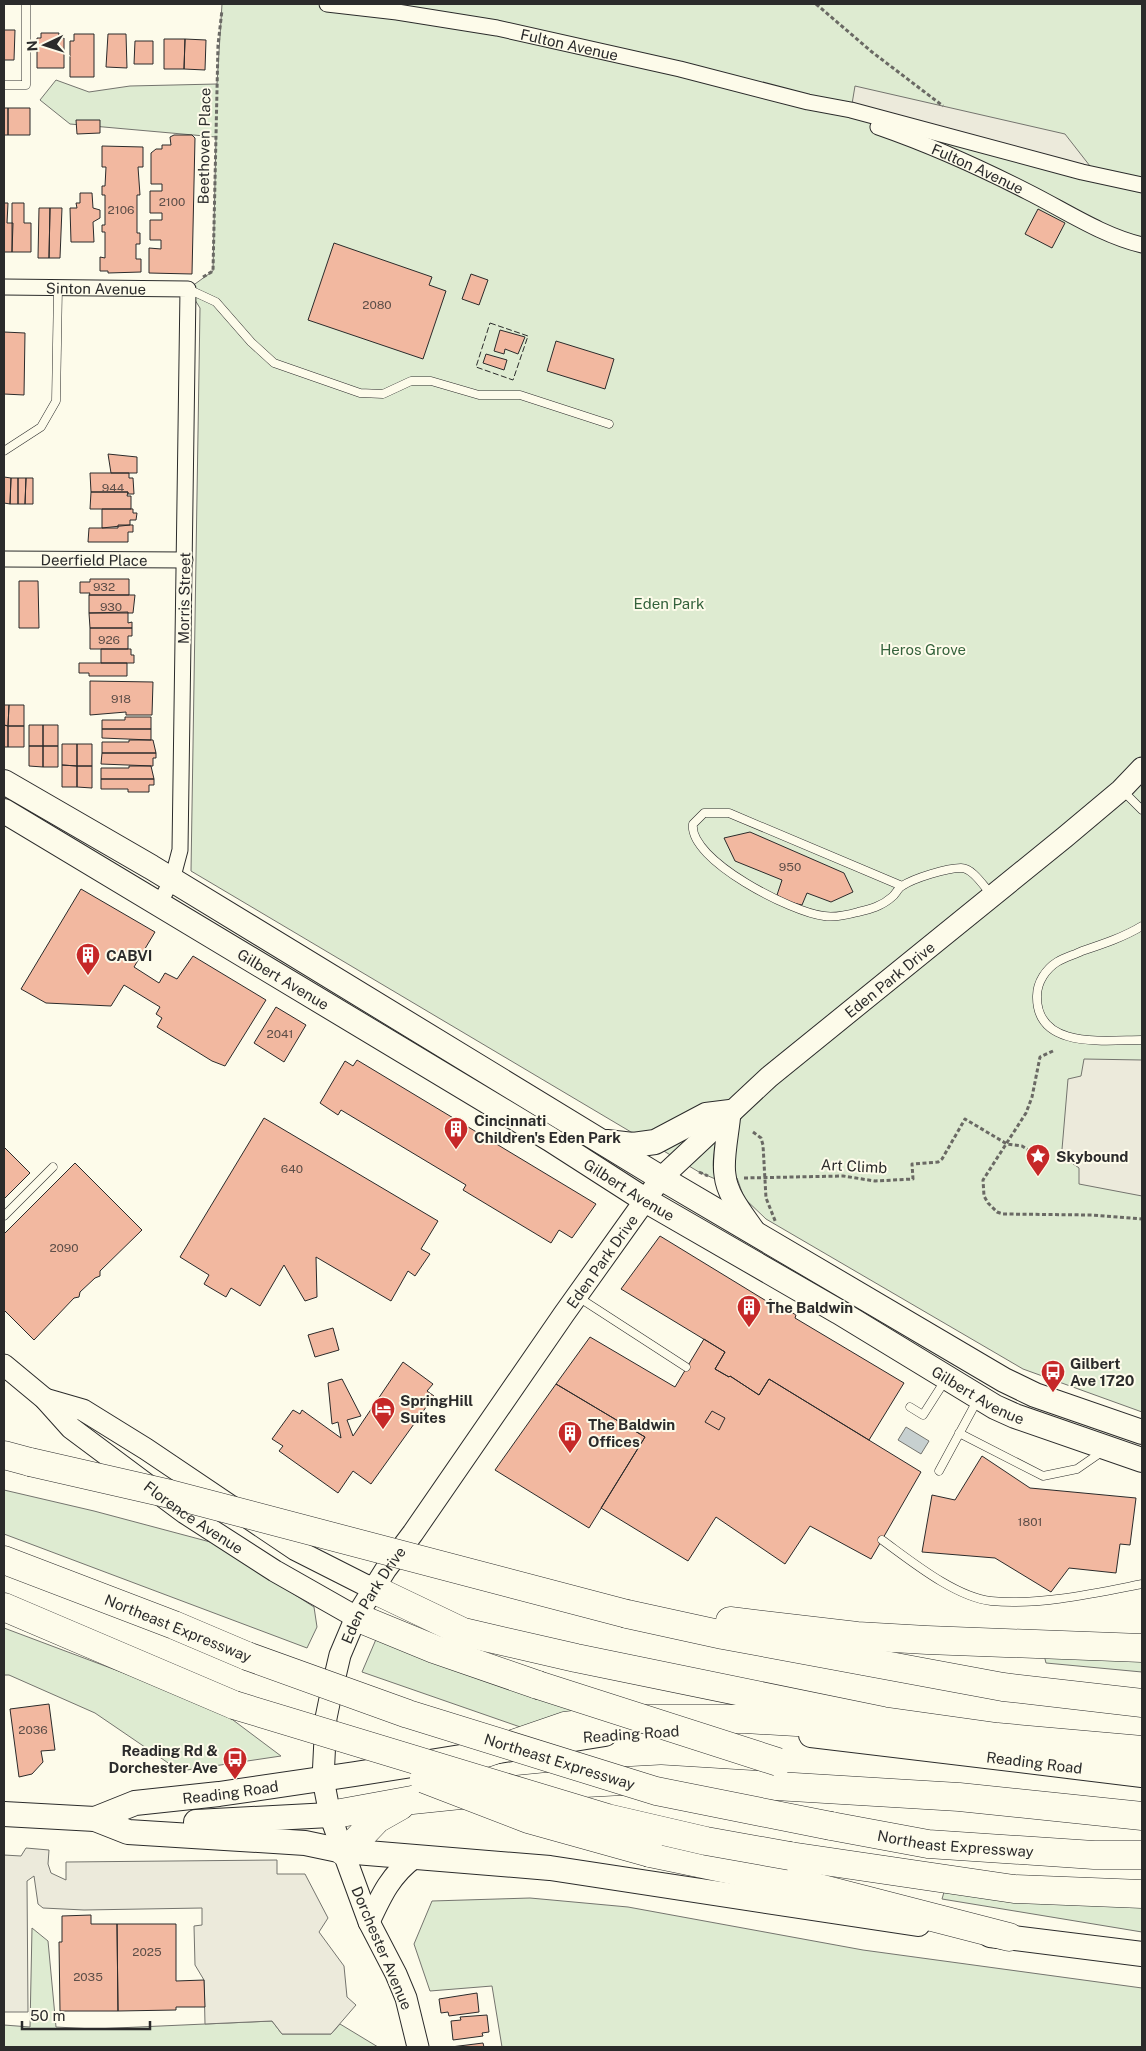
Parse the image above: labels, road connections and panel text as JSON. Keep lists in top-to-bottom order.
{
  "streets": {
    "highway": ["Northeast Expressway"],
    "main road": ["Gilbert Avenue", "Reading Road"],
    "street": [
      "Fulton Avenue",
      "Sinton Avenue",
      "Deerfield Place",
      "Morris Street",
      "Eden Park Drive",
      "Florence Avenue",
      "Dorchester Avenue"
    ],
    "path": ["Beethoven Place", "Art Climb"]
  },
  "crossings": [
    ["Sinton Avenue", "Morris Street"],
    ["Deerfield Place", "Morris Street"],
    ["Morris Street", "Gilbert Avenue"],
    ["Gilbert Avenue", "Eden Park Drive"],
    ["Eden Park Drive", "Florence Avenue"],
    ["Eden Park Drive", "Reading Road"],
    ["Eden Park Drive", "Dorchester Avenue"],
    ["Reading Road", "Dorchester Avenue"]
  ],
  "parks": ["Eden Park", "Heros Grove"],
  "places": {
    "building": [
      "CABVI",
      "Cincinnati Children's Eden Park",
      "The Baldwin",
      "The Baldwin Offices"
    ],
    "place": ["Skybound"],
    "bus stop": ["Gilbert Ave 1720", "Reading Rd & Dorchester Ave"],
    "hotel": ["SpringHill Suites"]
  },
  "house_numbers": [
    "2100",
    "2106",
    "2080",
    "944",
    "932",
    "930",
    "926",
    "918",
    "950",
    "2041",
    "640",
    "2090",
    "1801",
    "2036",
    "2025",
    "2035"
  ],
  "scale_bar": "50 m",
  "north": "left"
}
